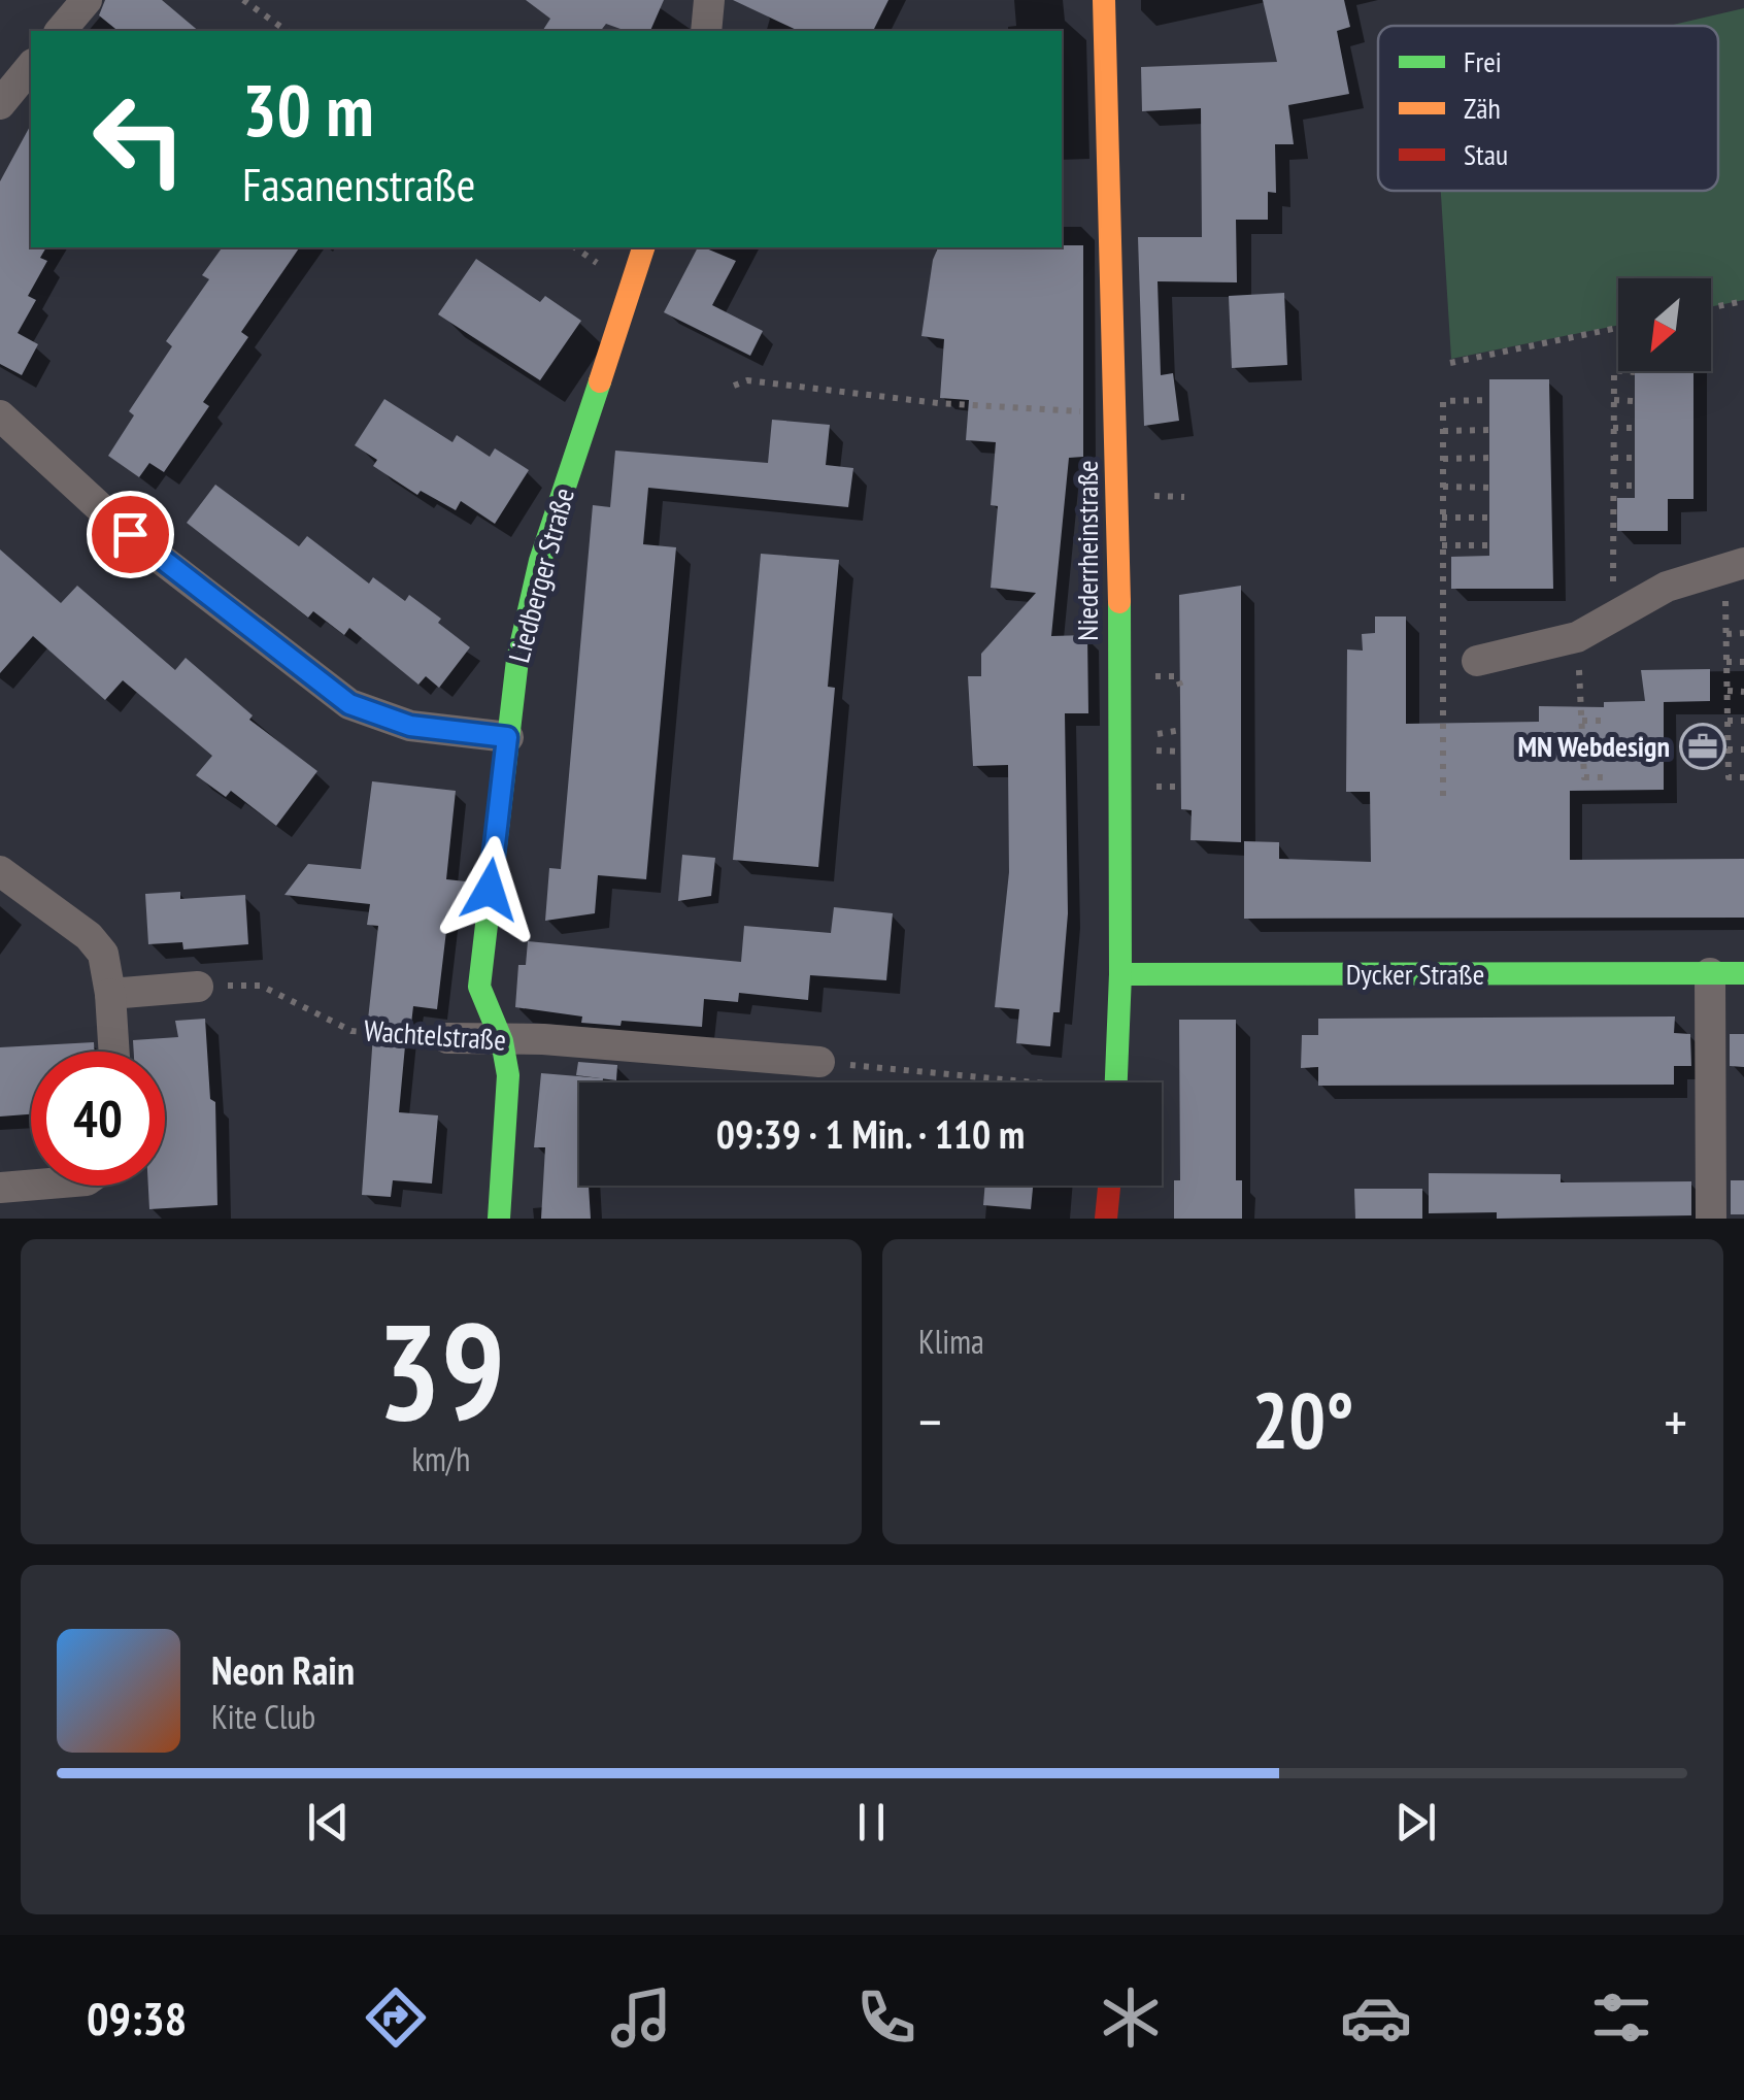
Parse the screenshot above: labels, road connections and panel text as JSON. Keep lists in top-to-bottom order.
{
  "streets": {
    "street": [
      "Niederrheinstraße",
      "Liedberger Straße",
      "Dycker Straße",
      "Wachtelstraße"
    ]
  },
  "crossings": [
    ["Niederrheinstraße", "Dycker Straße"],
    ["Liedberger Straße", "Wachtelstraße"]
  ],
  "places": {
    "office": ["MN Webdesign"]
  },
  "legend": ["Frei", "Zäh", "Stau"],
  "north": "bottom left",
  "page": {
    "turn": ["30 m", "Fasanenstraße"],
    "limit": "40",
    "trip": "09:39 · 1 Min. · 110 m",
    "tile": [
      ["39", "km/h"],
      "Klima"
    ],
    "heat": ["−", "20°", "+"],
    "song": ["Neon Rain", "Kite Club"],
    "tabs": "09:38"
  }
}
